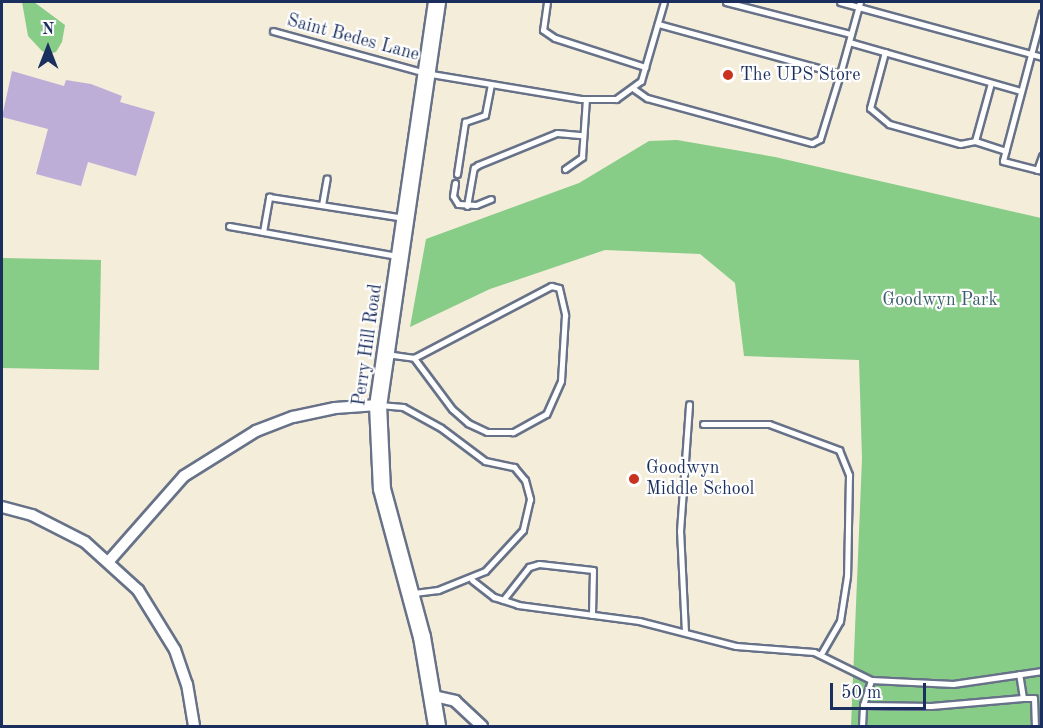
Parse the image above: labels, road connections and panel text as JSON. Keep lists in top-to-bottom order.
{
  "streets": {
    "main road": ["Perry Hill Road"],
    "lane": ["Saint Bedes Lane"]
  },
  "crossings": [
    ["Saint Bedes Lane", "Perry Hill Road"]
  ],
  "parks": ["Goodwyn Park"],
  "places": ["The UPS Store", "Goodwyn Middle School"],
  "scale_bar": "50 m",
  "north": "top"
}
